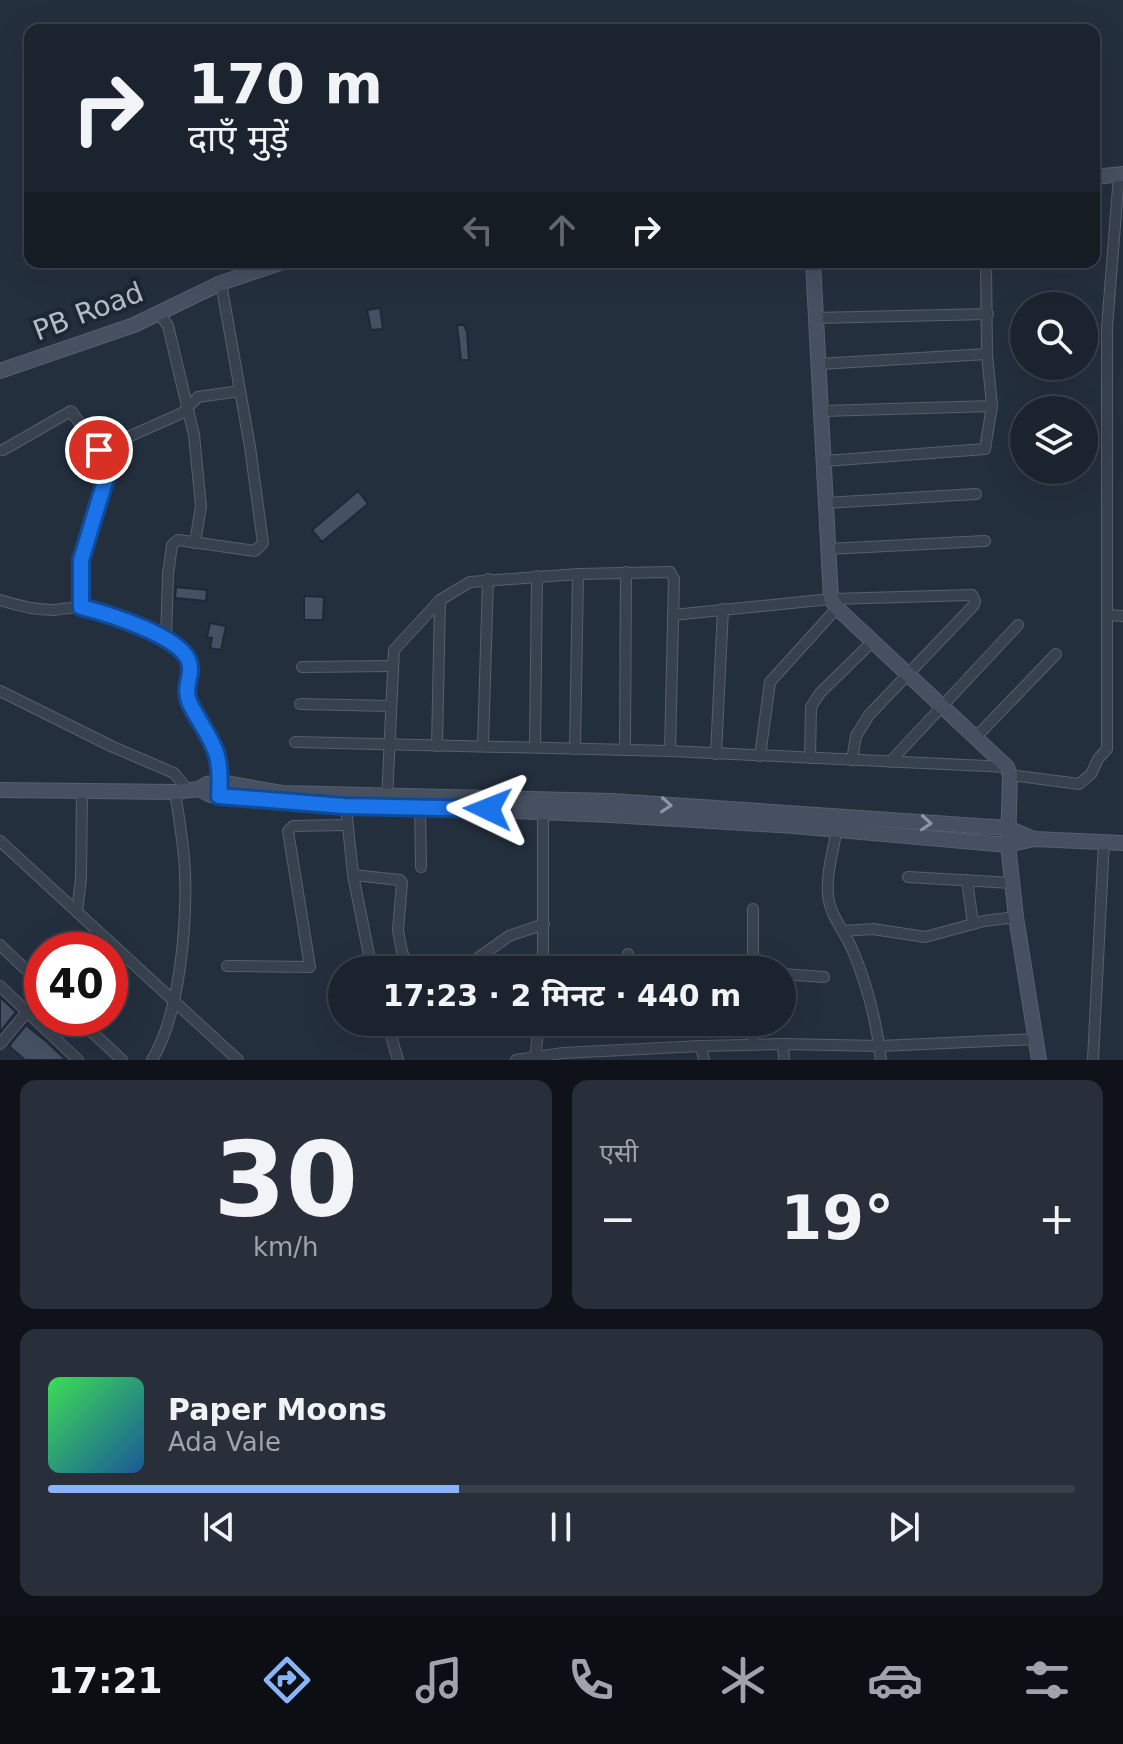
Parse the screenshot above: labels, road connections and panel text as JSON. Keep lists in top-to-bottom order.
{
  "streets": {
    "street": ["PB Road"]
  },
  "page": {
    "turn": ["170 m", "दाएँ मुड़ें"],
    "limit": "40",
    "trip": "17:23 · 2 मिनट · 440 m",
    "tile": [
      ["30", "km/h"],
      "एसी"
    ],
    "heat": ["−", "19°", "+"],
    "song": ["Paper Moons", "Ada Vale"],
    "tabs": "17:21"
  }
}
